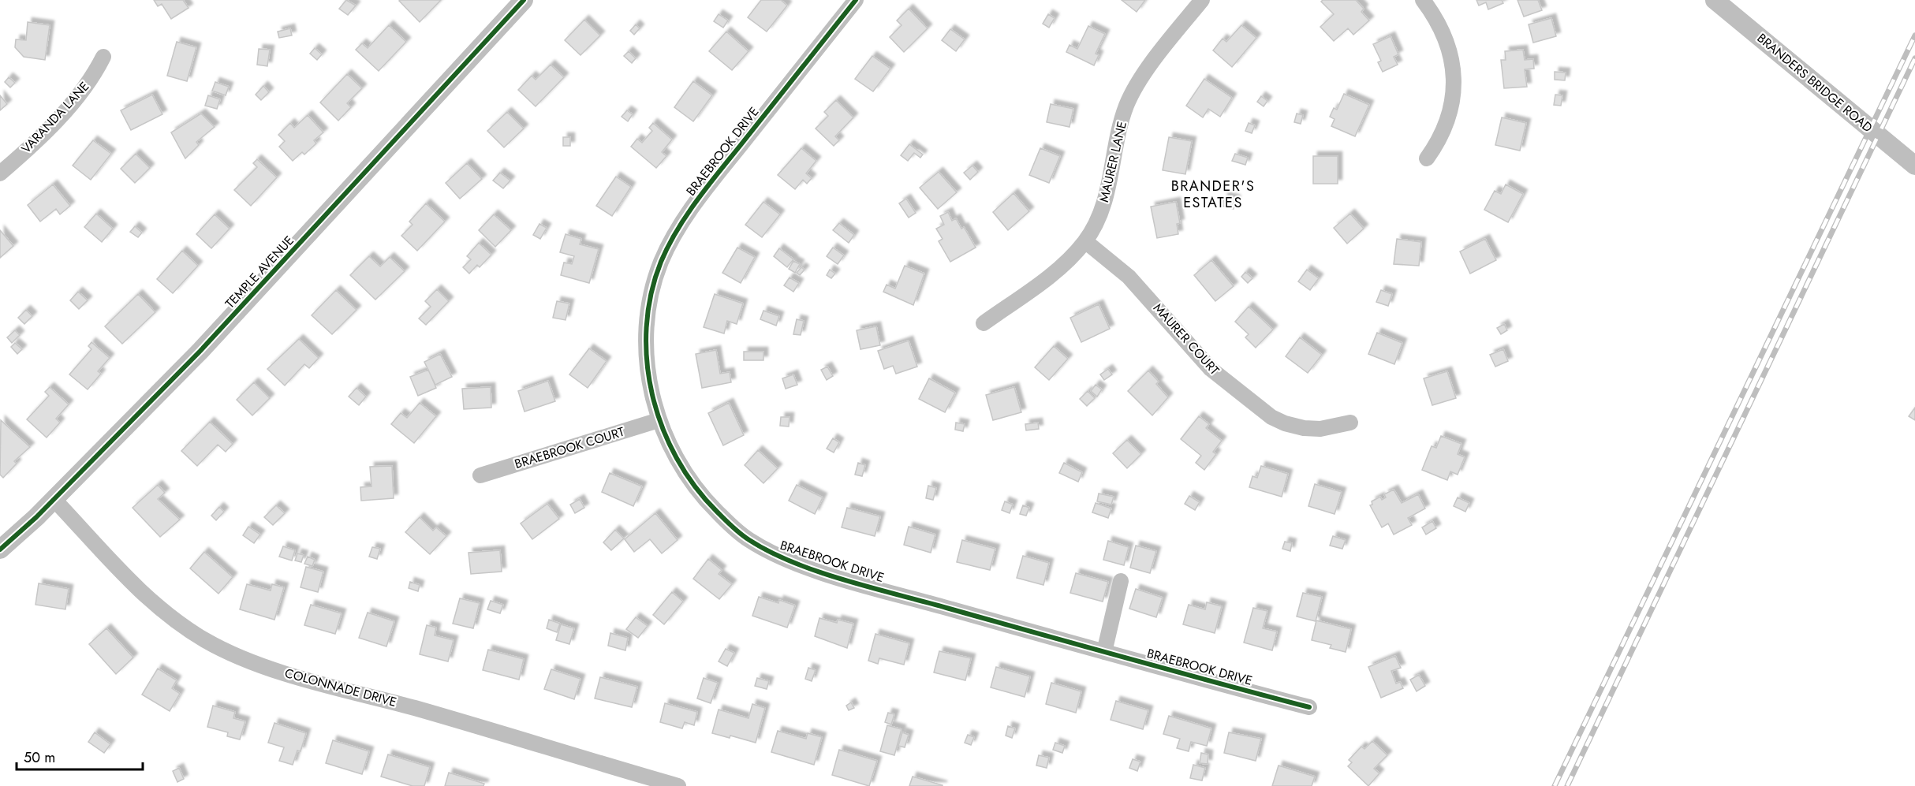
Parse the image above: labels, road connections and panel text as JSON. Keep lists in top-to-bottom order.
{
  "streets": {
    "street": [
      "BRANDERS BRIDGE ROAD",
      "VARANDA LANE",
      "BRAEBROOK DRIVE",
      "MAURER LANE",
      "TEMPLE AVENUE",
      "MAURER COURT",
      "BRAEBROOK COURT",
      "COLONNADE DRIVE"
    ]
  },
  "crossings": [
    ["BRAEBROOK DRIVE", "BRAEBROOK COURT"],
    ["MAURER LANE", "MAURER COURT"],
    ["TEMPLE AVENUE", "COLONNADE DRIVE"]
  ],
  "districts": ["BRANDER'S ESTATES"],
  "scale_bar": "50 m"
}
